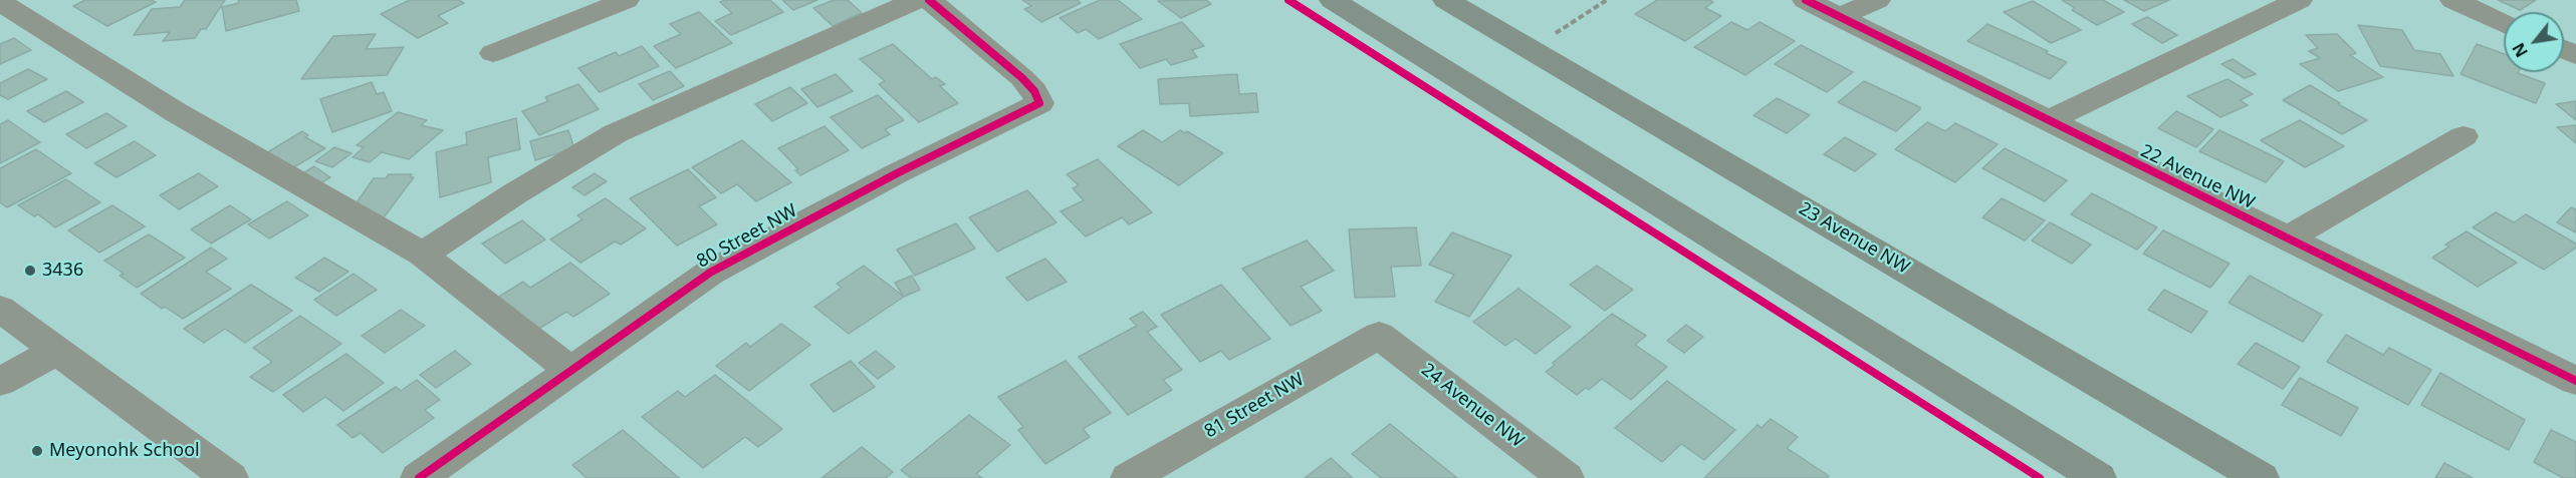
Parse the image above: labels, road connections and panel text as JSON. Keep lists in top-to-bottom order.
{
  "streets": {
    "main road": ["23 Avenue NW"],
    "street": [
      "22 Avenue NW",
      "80 Street NW",
      "81 Street NW",
      "24 Avenue NW"
    ]
  },
  "crossings": [
    ["81 Street NW", "24 Avenue NW"]
  ],
  "places": ["3436", "Meyonohk School"],
  "north": "bottom left"
}
